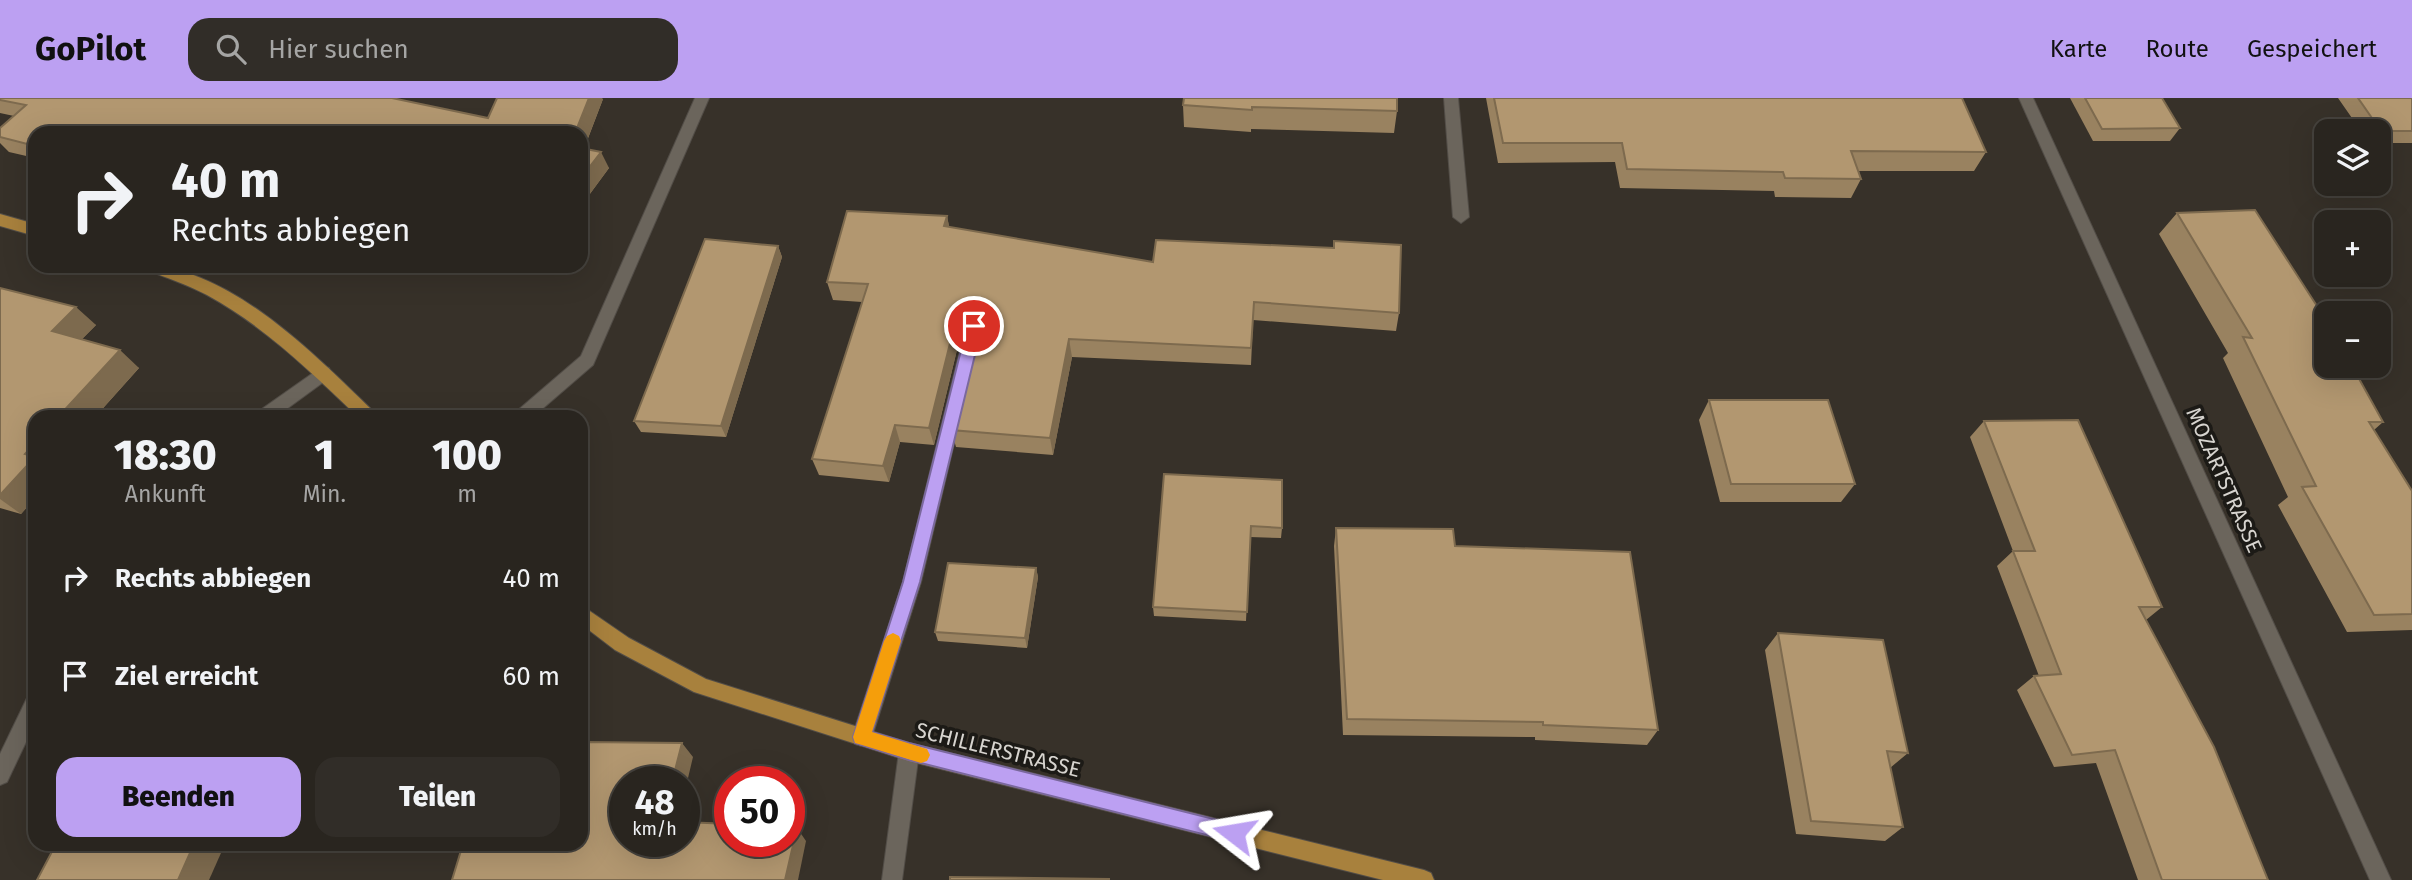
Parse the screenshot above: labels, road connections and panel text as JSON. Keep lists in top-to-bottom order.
{
  "streets": {
    "main road": ["SCHILLERSTRASSE"],
    "street": ["MOZARTSTRASSE"]
  },
  "page": {
    "header": "GoPilot",
    "search": "Hier suchen",
    "nav": ["Karte", "Route", "Gespeichert"],
    "map_buttons": ["+", "−"],
    "turn": ["40 m", "Rechts abbiegen"],
    "eta": [
      "18:30",
      "Ankunft",
      "1",
      "Min.",
      "100",
      "m"
    ],
    "list": [
      {
        "name": "Rechts abbiegen",
        "value": "40 m"
      },
      {
        "name": "Ziel erreicht",
        "value": "60 m"
      }
    ],
    "buttons": ["Beenden", "Teilen"],
    "speed": "48 km/h",
    "limit": "50"
  }
}
